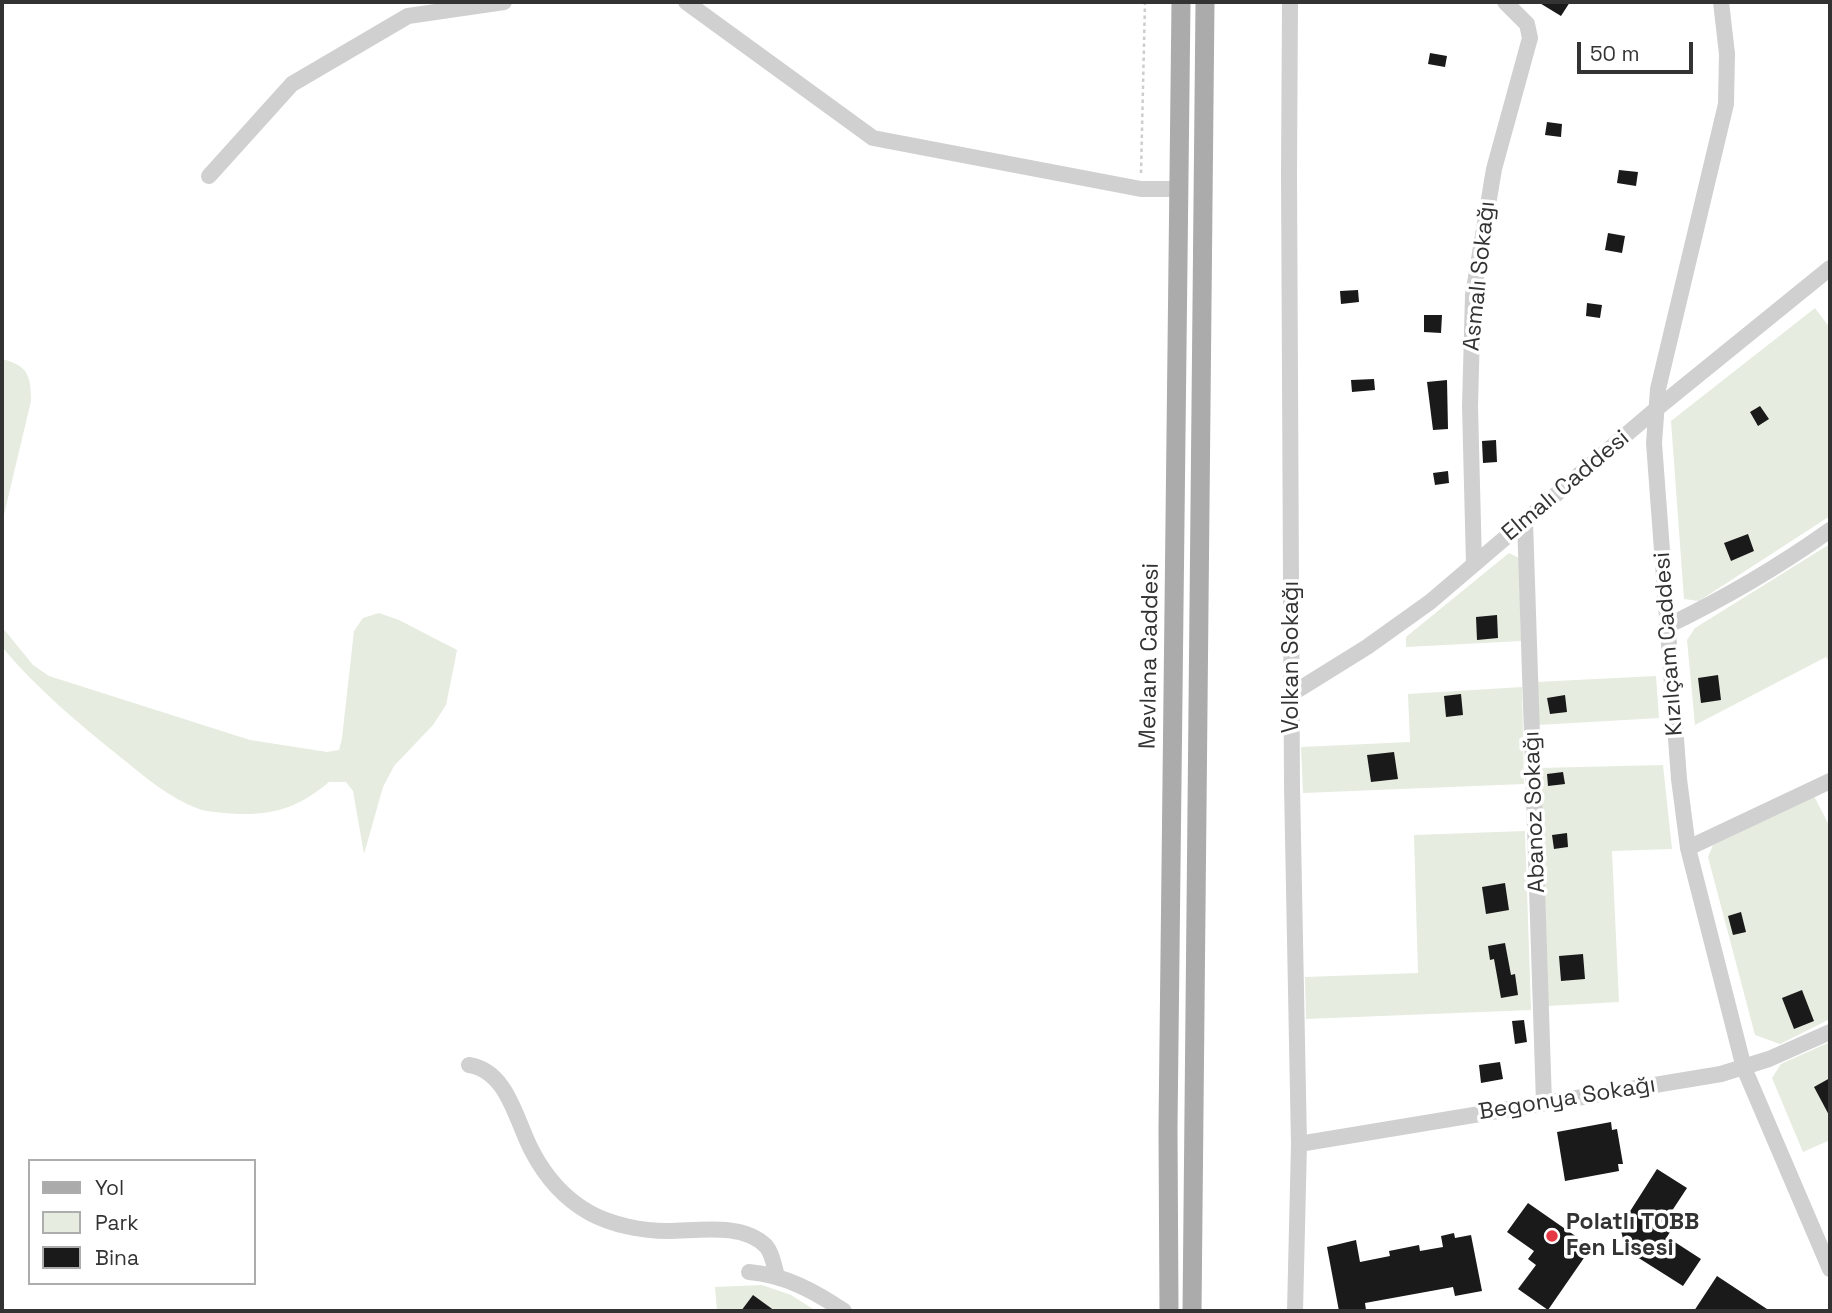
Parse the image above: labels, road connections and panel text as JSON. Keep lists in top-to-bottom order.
{
  "streets": {
    "main road": ["Mevlana Caddesi"],
    "street": [
      "Asmalı Sokağı",
      "Elmalı Caddesi",
      "Kızılçam Caddesi",
      "Volkan Sokağı",
      "Abanoz Sokağı",
      "Begonya Sokağı"
    ]
  },
  "crossings": [
    ["Asmalı Sokağı", "Elmalı Caddesi"],
    ["Elmalı Caddesi", "Kızılçam Caddesi"],
    ["Elmalı Caddesi", "Volkan Sokağı"],
    ["Elmalı Caddesi", "Abanoz Sokağı"],
    ["Kızılçam Caddesi", "Begonya Sokağı"],
    ["Volkan Sokağı", "Begonya Sokağı"],
    ["Abanoz Sokağı", "Begonya Sokağı"]
  ],
  "places": ["Polatlı TOBB Fen Lisesi"],
  "legend": ["Yol", "Park", "Bina"],
  "scale_bar": "50 m"
}
